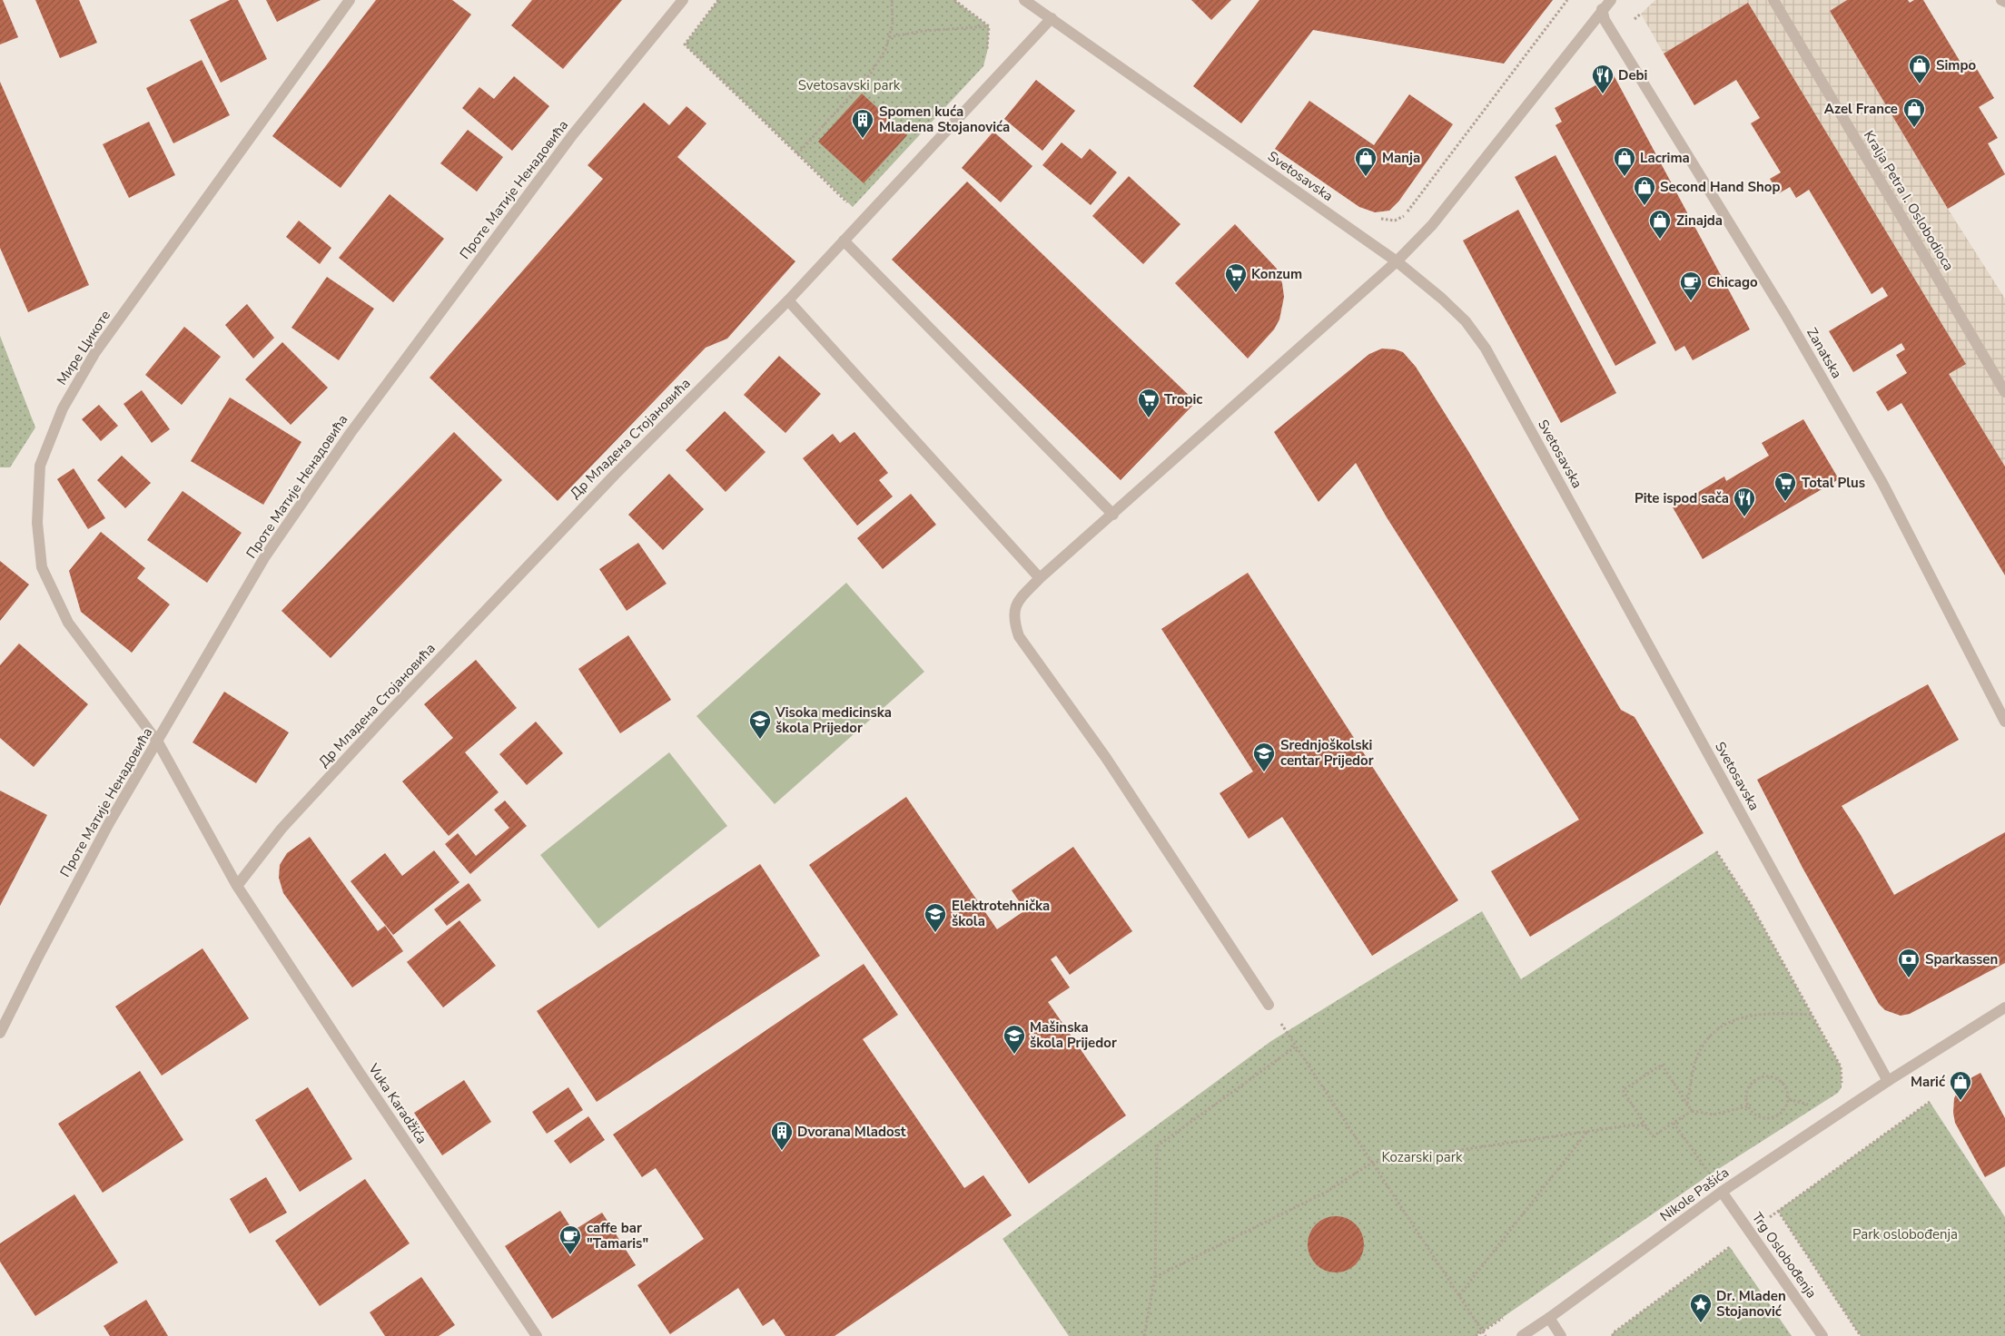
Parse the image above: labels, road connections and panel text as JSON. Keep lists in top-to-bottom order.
{
  "streets": {
    "street": [
      "Svetosavska",
      "Проте Матије Ненадовића",
      "Kralja Petra I. Oslobodioca",
      "Мире Цикоте",
      "Zanatska",
      "Др Младена Стојановића",
      "Vuka Karadžića",
      "Nikole Pašića",
      "Trg Oslobođenja"
    ]
  },
  "crossings": [
    ["Svetosavska", "Др Младена Стојановића"],
    ["Svetosavska", "Nikole Pašića"],
    ["Проте Матије Ненадовића", "Мире Цикоте"],
    ["Мире Цикоте", "Др Младена Стојановића"],
    ["Мире Цикоте", "Vuka Karadžića"],
    ["Др Младена Стојановића", "Vuka Karadžića"],
    ["Nikole Pašića", "Trg Oslobođenja"]
  ],
  "parks": ["Svetosavski park", "Kozarski park", "Park oslobođenja"],
  "places": {
    "shop": [
      "Simpo",
      "Azel France",
      "Manja",
      "Lacrima",
      "Second Hand Shop",
      "Zinajda",
      "Marić"
    ],
    "restaurant": ["Debi", "Pite ispod sača"],
    "building": ["Spomen kuća Mladena Stojanovića", "Dvorana Mladost"],
    "supermarket": ["Konzum", "Tropic", "Total Plus"],
    "cafe": ["Chicago", "caffe bar \"Tamaris\""],
    "school or university": [
      "Visoka medicinska škola Prijedor",
      "Srednjoškolski centar Prijedor",
      "Elektrotehnička škola",
      "Mašinska škola Prijedor"
    ],
    "bank": ["Sparkassen"],
    "place": ["Dr. Mladen Stojanović"]
  }
}
